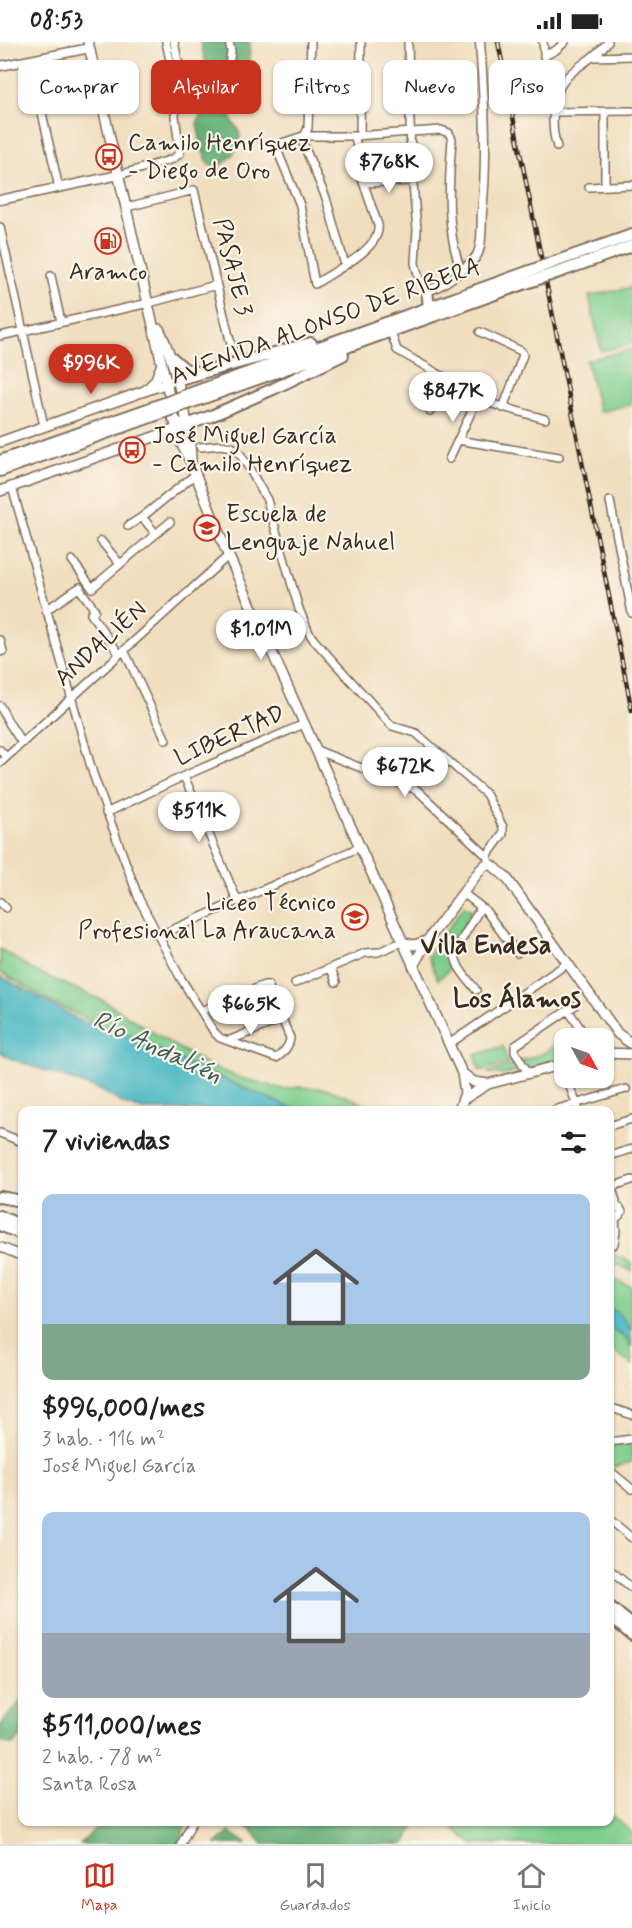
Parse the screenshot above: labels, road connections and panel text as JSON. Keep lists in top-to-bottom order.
{
  "streets": {
    "highway": ["AVENIDA ALONSO DE RIBERA"],
    "street": ["PASAJE 3", "ANDALIÉN", "LIBERTAD"]
  },
  "districts": ["Villa Endesa", "Los Álamos"],
  "water": ["Río Andalién"],
  "places": {
    "bus stop": ["Camilo Henríquez - Diego de Oro", "José Miguel García - Camilo Henríquez"],
    "fuel station": ["Aramco"],
    "school or university": ["Escuela de Lenguaje Nahuel", "Liceo Técnico Profesional La Araucana"]
  },
  "north": "bottom right",
  "page": {
    "status": "08:53",
    "chip": [
      "Comprar",
      "Alquilar",
      "Filtros",
      "Nuevo",
      "Piso"
    ],
    "price": [
      "$768K",
      "$996K",
      "$847K",
      "$1.01M",
      "$672K",
      "$511K",
      "$665K"
    ],
    "heading": "7 viviendas",
    "list": [
      {
        "name": "$996,000/mes",
        "note": "3 hab. · 116 m² · José Miguel García"
      },
      {
        "name": "$511,000/mes",
        "note": "2 hab. · 78 m² · Santa Rosa"
      }
    ],
    "tabs": ["Mapa", "Guardados", "Inicio"]
  }
}
